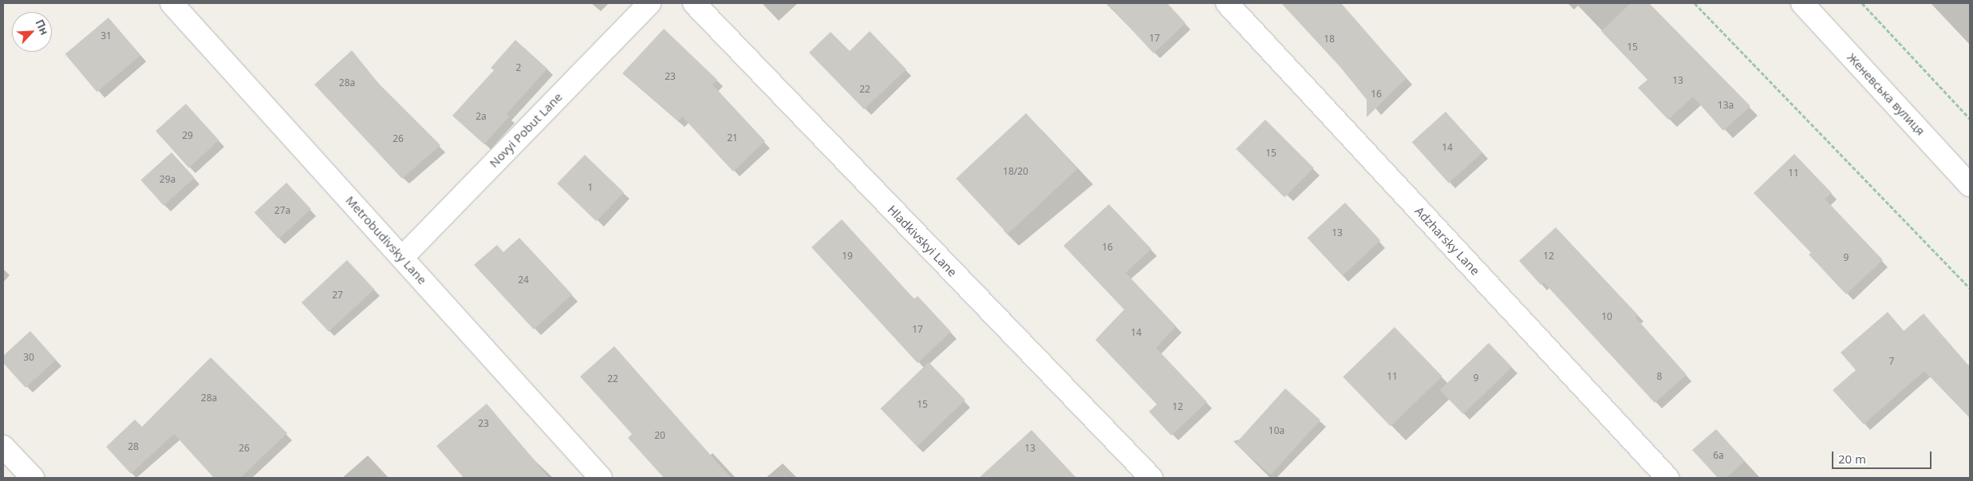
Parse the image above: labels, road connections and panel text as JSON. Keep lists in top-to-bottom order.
{
  "streets": {
    "street": [
      "Женевська вулиця",
      "Novyi Pobut Lane",
      "Metrobudivsky Lane",
      "Hladkivskyi Lane",
      "Adzharsky Lane"
    ]
  },
  "crossings": [
    ["Novyi Pobut Lane", "Metrobudivsky Lane"]
  ],
  "house_numbers": [
    "31",
    "17",
    "18",
    "15",
    "2",
    "23",
    "13",
    "28а",
    "22",
    "16",
    "13а",
    "2а",
    "29",
    "21",
    "26",
    "14",
    "15",
    "18/20",
    "11",
    "29а",
    "1",
    "27а",
    "13",
    "16",
    "19",
    "12",
    "9",
    "24",
    "27",
    "10",
    "17",
    "14",
    "30",
    "7",
    "11",
    "8",
    "9",
    "22",
    "28а",
    "15",
    "12",
    "23",
    "10а",
    "20",
    "28",
    "26",
    "13",
    "6а"
  ],
  "scale_bar": "20 m",
  "north": "top right"
}
